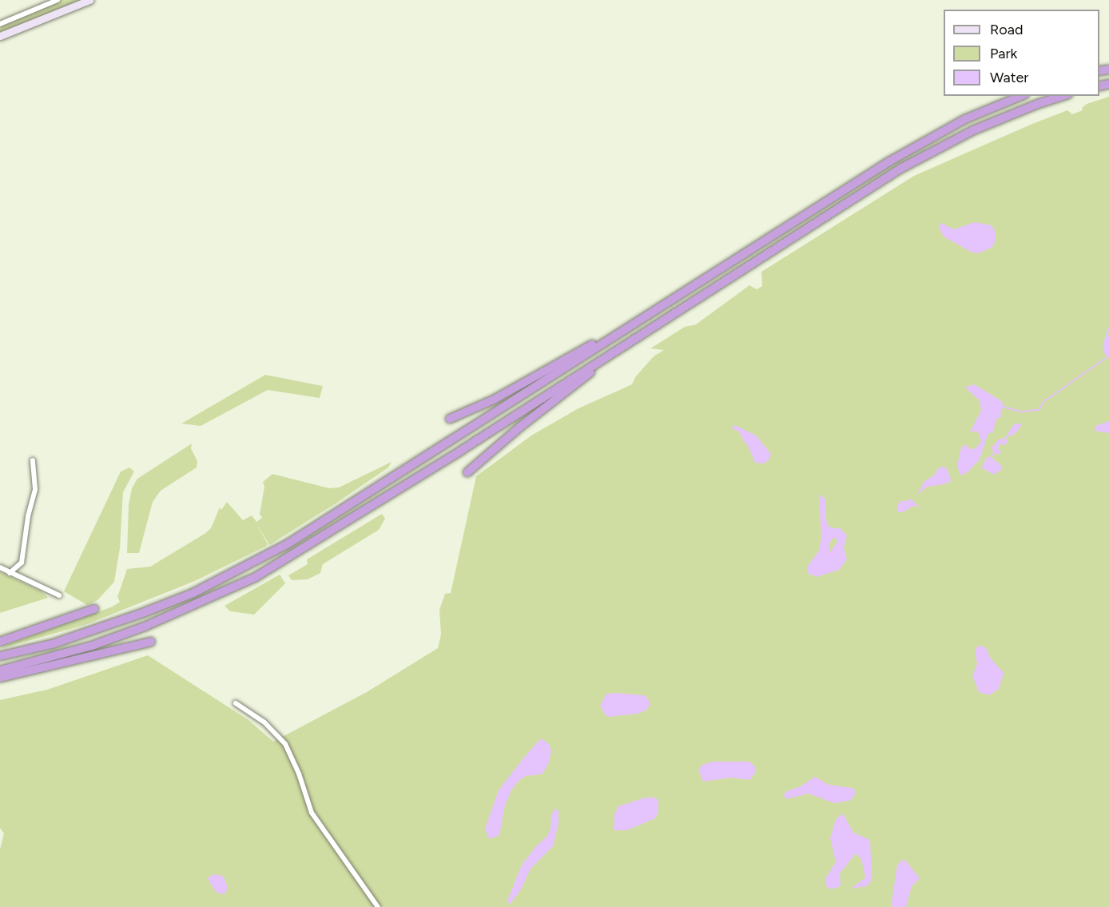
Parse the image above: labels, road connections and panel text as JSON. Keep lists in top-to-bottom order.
{
  "legend": ["Road", "Park", "Water"]
}
